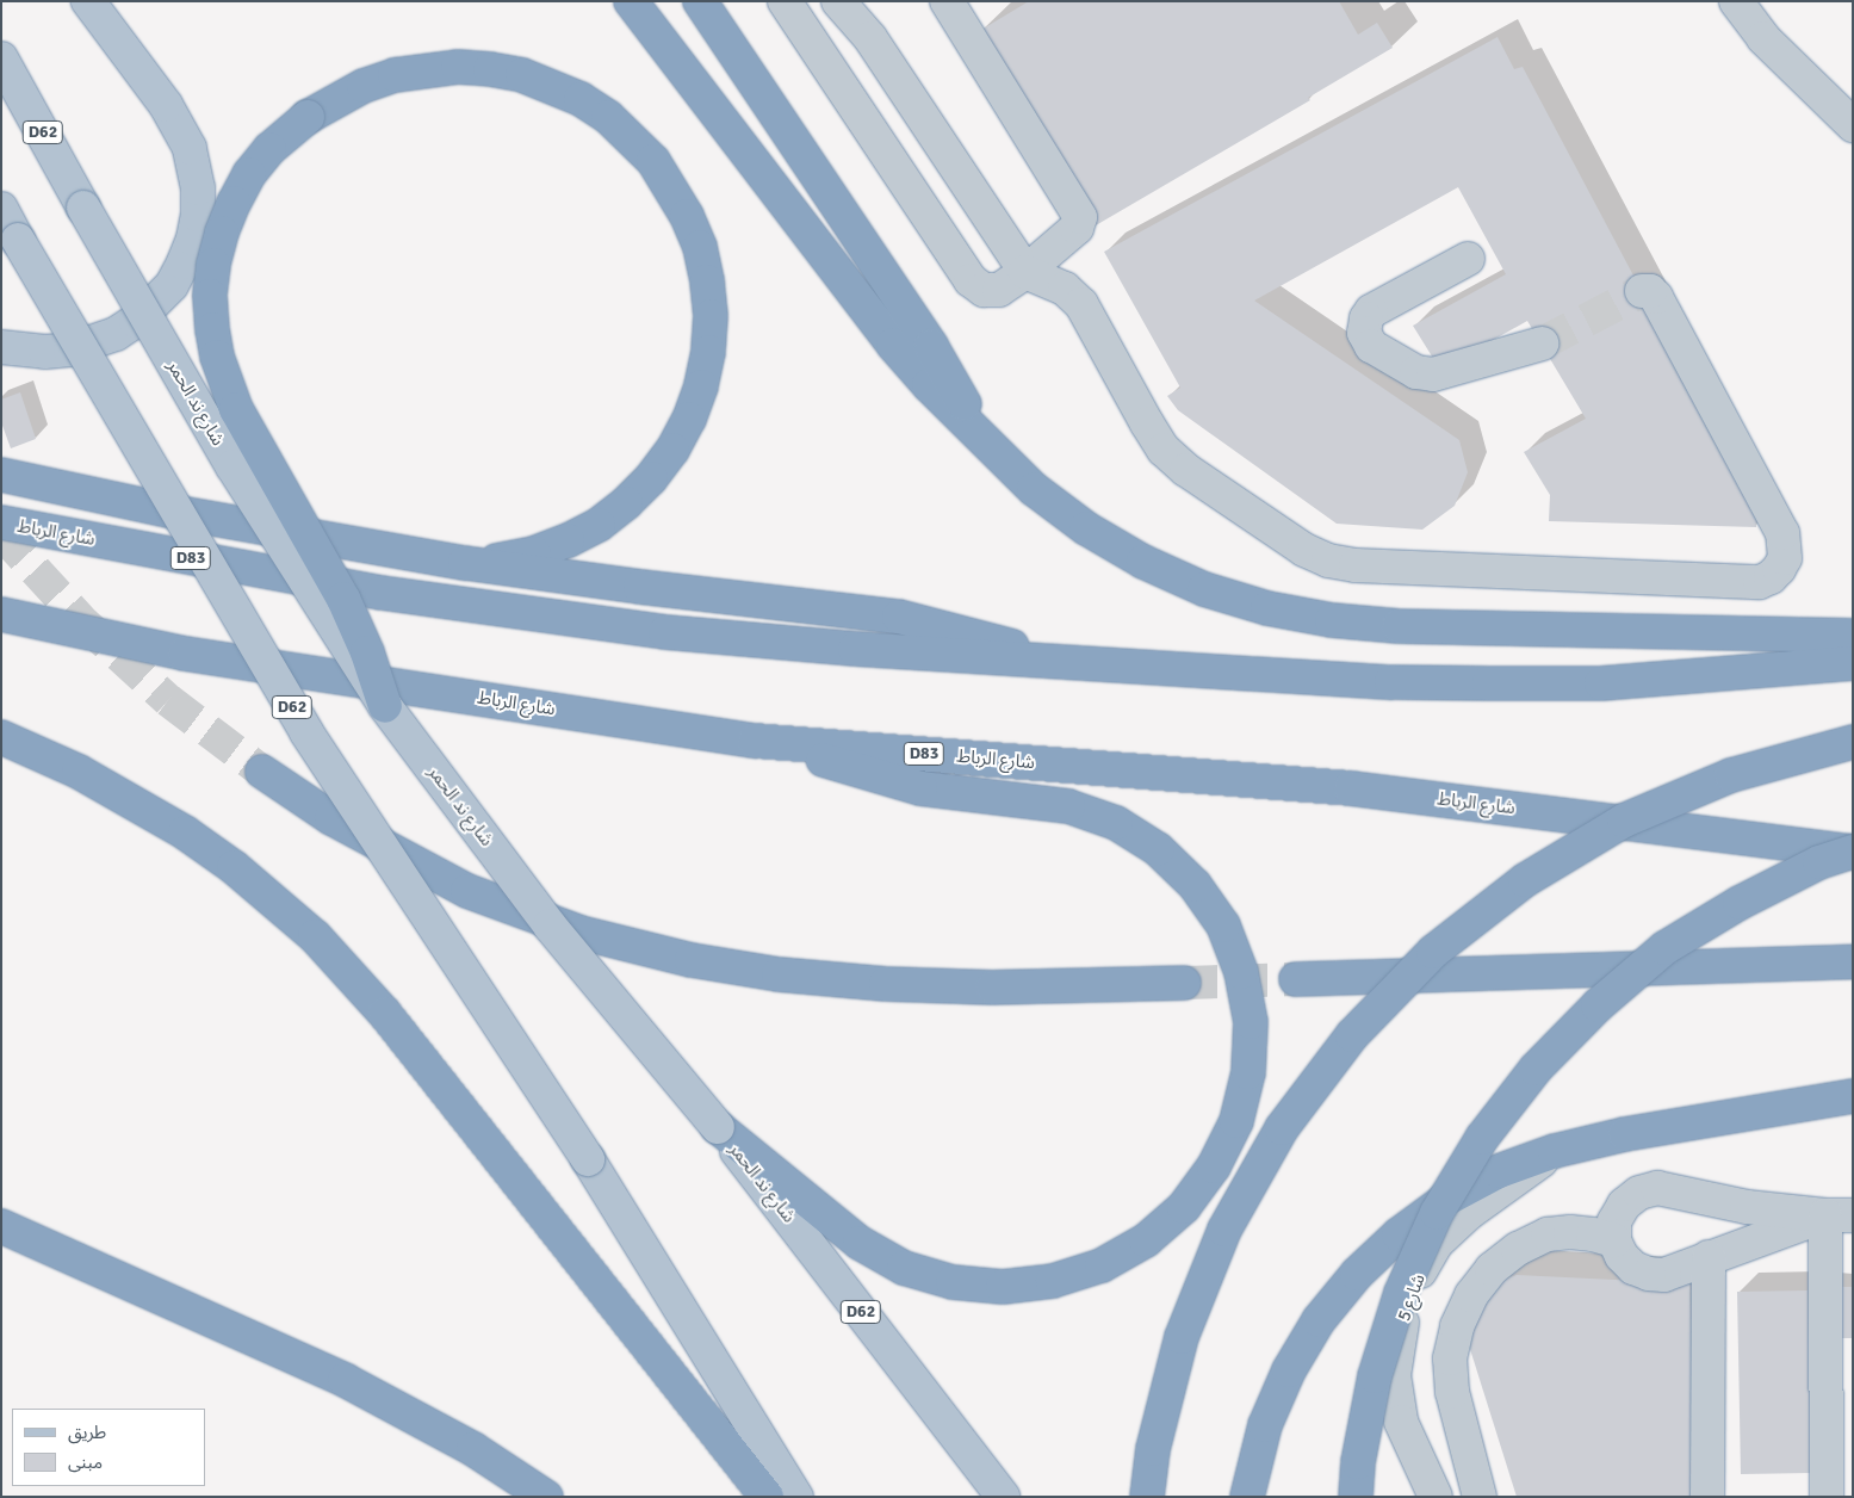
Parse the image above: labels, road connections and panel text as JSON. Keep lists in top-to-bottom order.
{
  "streets": {
    "highway": ["شارع الرباط", "D83"],
    "main road": ["D62", "شارع ند الحمر"],
    "street": ["شارع 5"]
  },
  "legend": ["طريق", "مبنى"]
}
